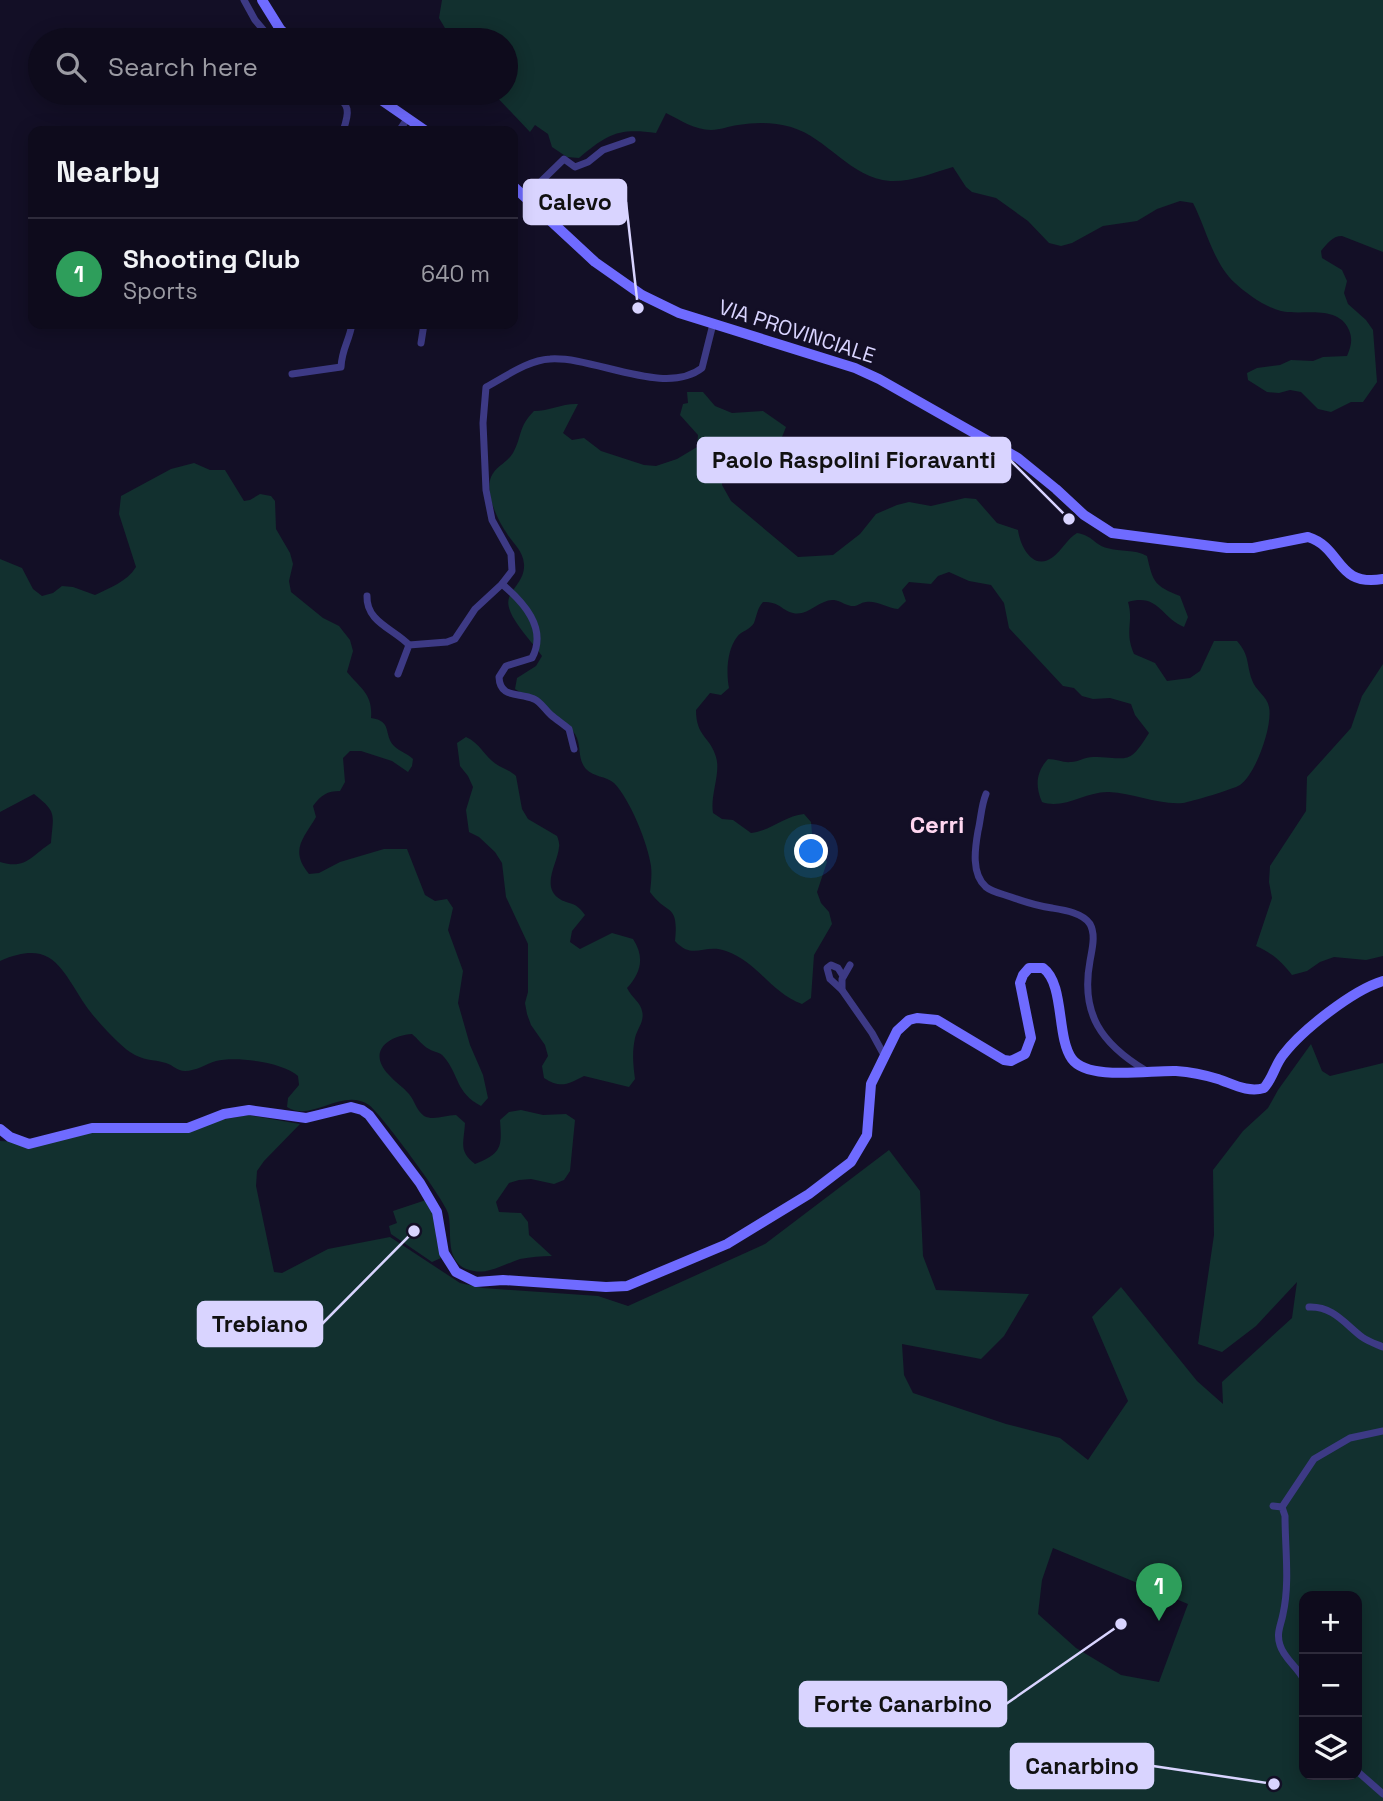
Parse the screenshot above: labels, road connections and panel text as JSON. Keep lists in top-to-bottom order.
{
  "streets": {
    "street": ["VIA PROVINCIALE"]
  },
  "districts": ["Cerri"],
  "places": [
    "Calevo",
    "Paolo Raspolini Fioravanti",
    "Trebiano",
    "Forte Canarbino",
    "Canarbino"
  ],
  "page": {
    "search": "Search here",
    "heading": "Nearby",
    "list": [
      {
        "mark": "1",
        "name": "Shooting Club",
        "note": "Sports",
        "value": "640 m"
      }
    ],
    "pins": "1",
    "map_buttons": ["+", "−"]
  }
}
